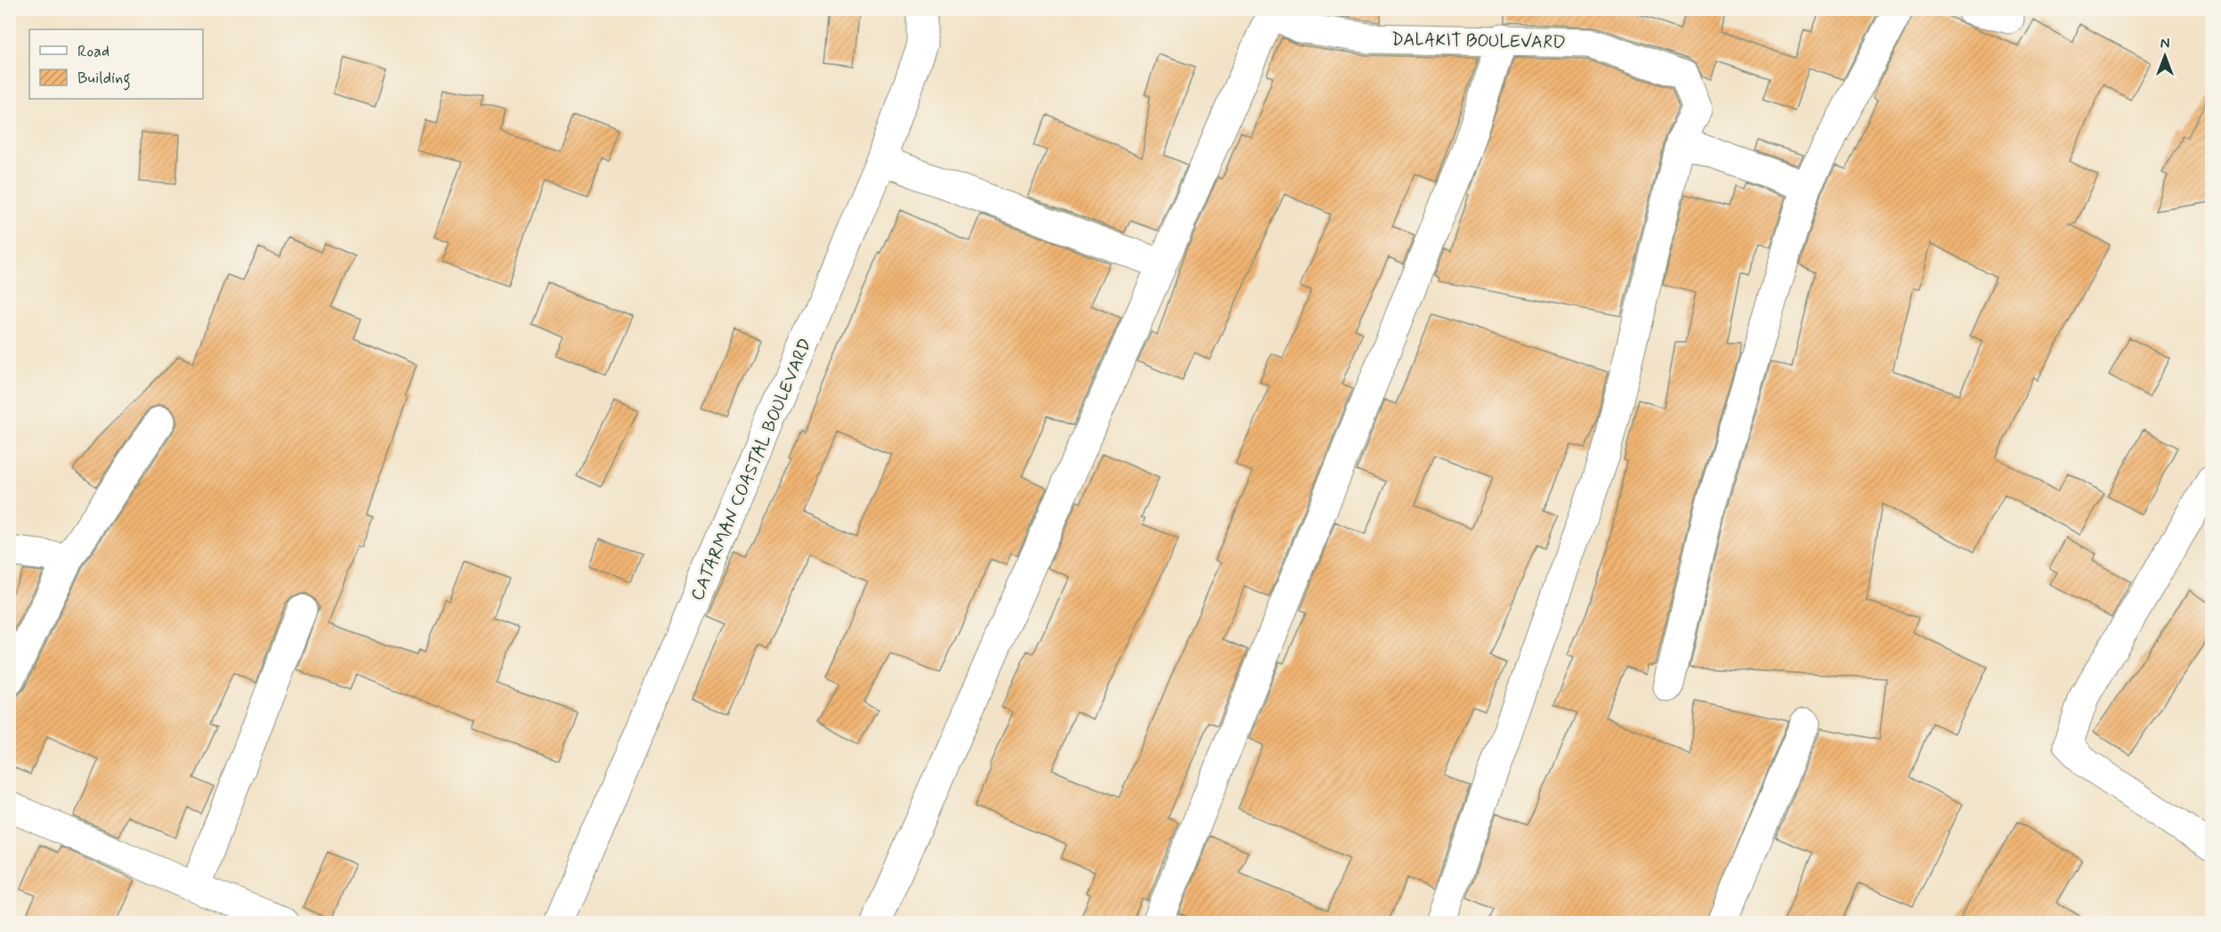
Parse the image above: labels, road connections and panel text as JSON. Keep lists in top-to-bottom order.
{
  "streets": {
    "street": ["DALAKIT BOULEVARD", "CATARMAN COASTAL BOULEVARD"]
  },
  "legend": ["Road", "Building"],
  "north": "top"
}
